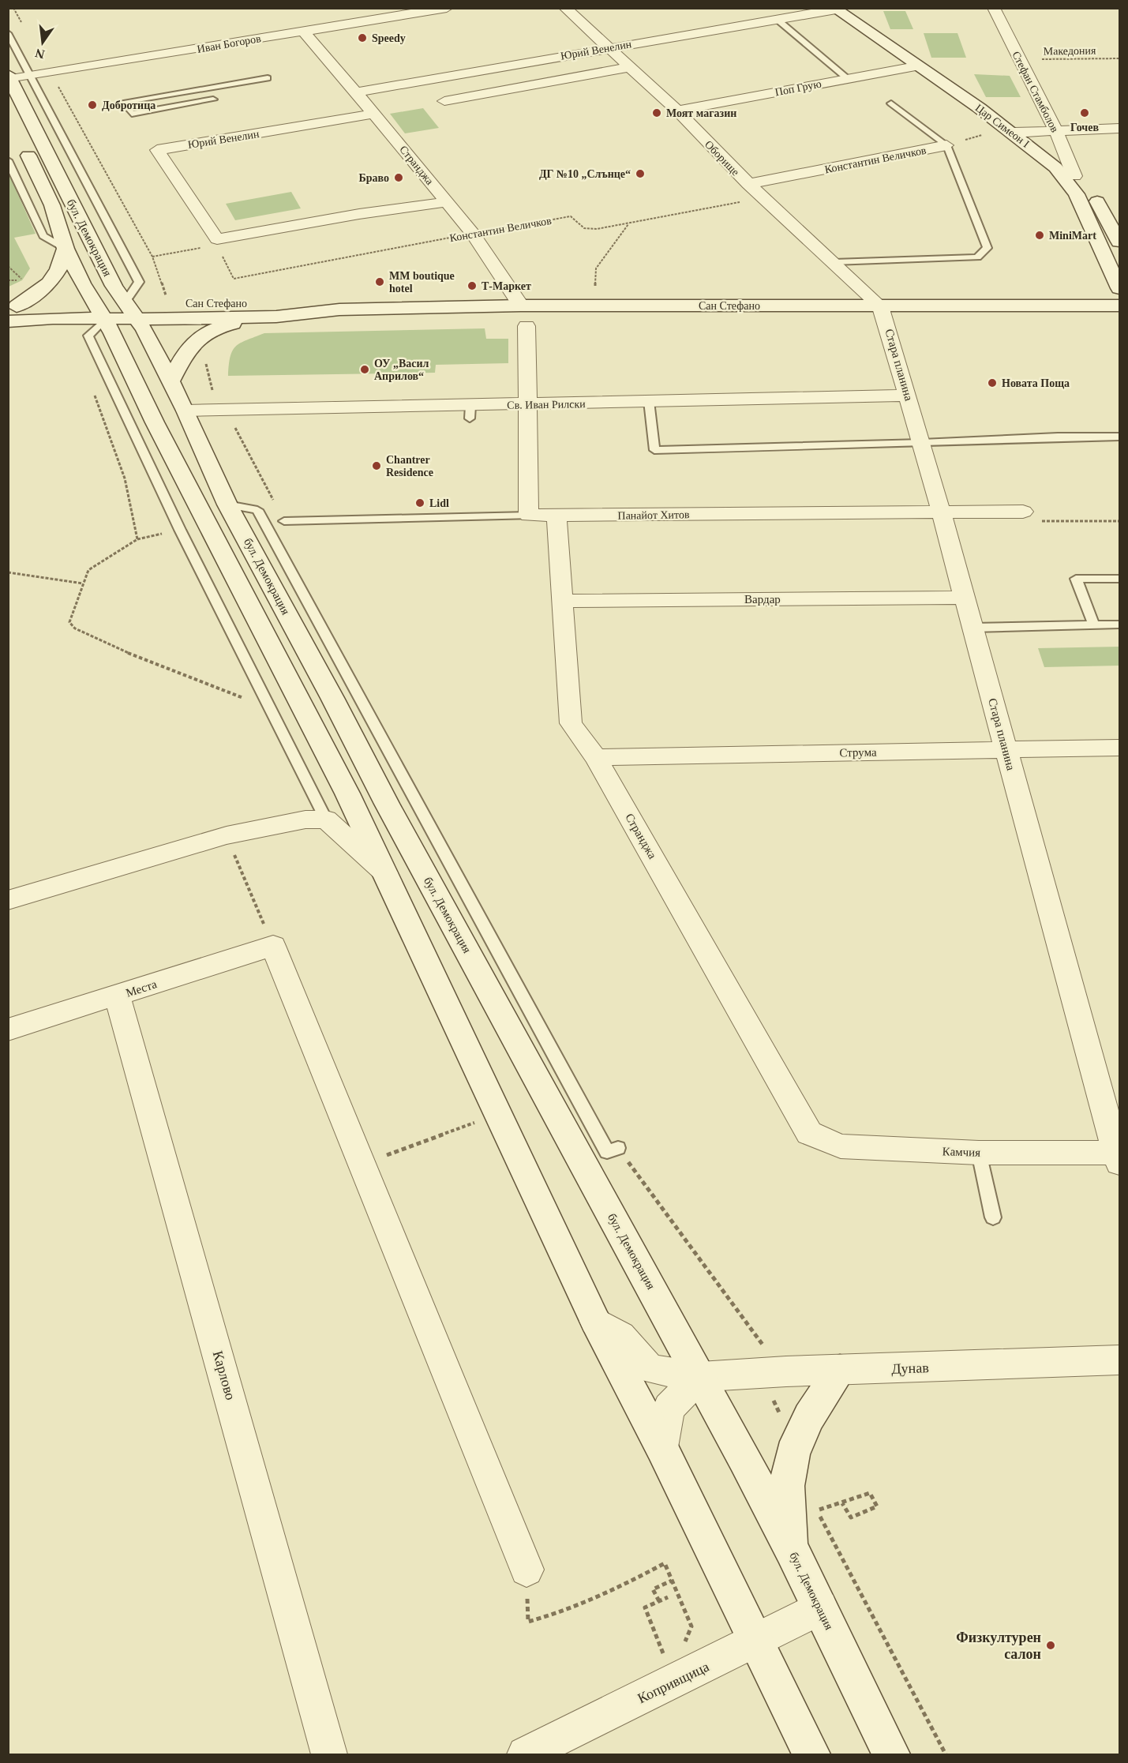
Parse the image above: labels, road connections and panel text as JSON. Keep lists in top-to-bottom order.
{
  "streets": {
    "main road": [
      "Стефан Стамболов",
      "Цар Симеон I",
      "бул. Демокрация",
      "Сан Стефано"
    ],
    "street": [
      "Иван Богоров",
      "Юрий Венелин",
      "Поп Грую",
      "Оборище",
      "Константин Величков",
      "Странджа",
      "Стара планина",
      "Св. Иван Рилски",
      "Панайот Хитов",
      "Вардар",
      "Струма",
      "Места",
      "Камчия",
      "Дунав",
      "Карлово",
      "Копривщица"
    ],
    "path": ["Македония"]
  },
  "crossings": [
    ["Иван Богоров", "Странджа"],
    ["Иван Богоров", "бул. Демокрация"],
    ["Юрий Венелин", "Цар Симеон I"],
    ["Юрий Венелин", "Оборище"],
    ["Юрий Венелин", "Константин Величков"],
    ["Юрий Венелин", "Странджа"],
    ["Македония", "Стефан Стамболов"],
    ["Поп Грую", "Цар Симеон I"],
    ["Поп Грую", "Оборище"],
    ["Стефан Стамболов", "Цар Симеон I"],
    ["Оборище", "Константин Величков"],
    ["Оборище", "Сан Стефано"],
    ["Оборище", "Стара планина"],
    ["Константин Величков", "Странджа"],
    ["Странджа", "Сан Стефано"],
    ["Странджа", "Панайот Хитов"],
    ["Странджа", "Вардар"],
    ["Странджа", "Струма"],
    ["Странджа", "Камчия"],
    ["бул. Демокрация", "Сан Стефано"],
    ["бул. Демокрация", "Св. Иван Рилски"],
    ["бул. Демокрация", "Дунав"],
    ["бул. Демокрация", "Копривщица"],
    ["Сан Стефано", "Стара планина"],
    ["Стара планина", "Св. Иван Рилски"],
    ["Стара планина", "Панайот Хитов"],
    ["Стара планина", "Вардар"],
    ["Стара планина", "Струма"],
    ["Стара планина", "Камчия"],
    ["Места", "Карлово"]
  ],
  "places": [
    "Speedy",
    "Добротица",
    "Моят магазин",
    "Гочев",
    "ДГ №10 „Слънце“",
    "Браво",
    "MiniMart",
    "MM boutique hotel",
    "Т-Маркет",
    "ОУ „Васил Априлов“",
    "Новата Поща",
    "Chantrer Residence",
    "Lidl",
    "Физкултурен салон"
  ],
  "north": "bottom"
}
